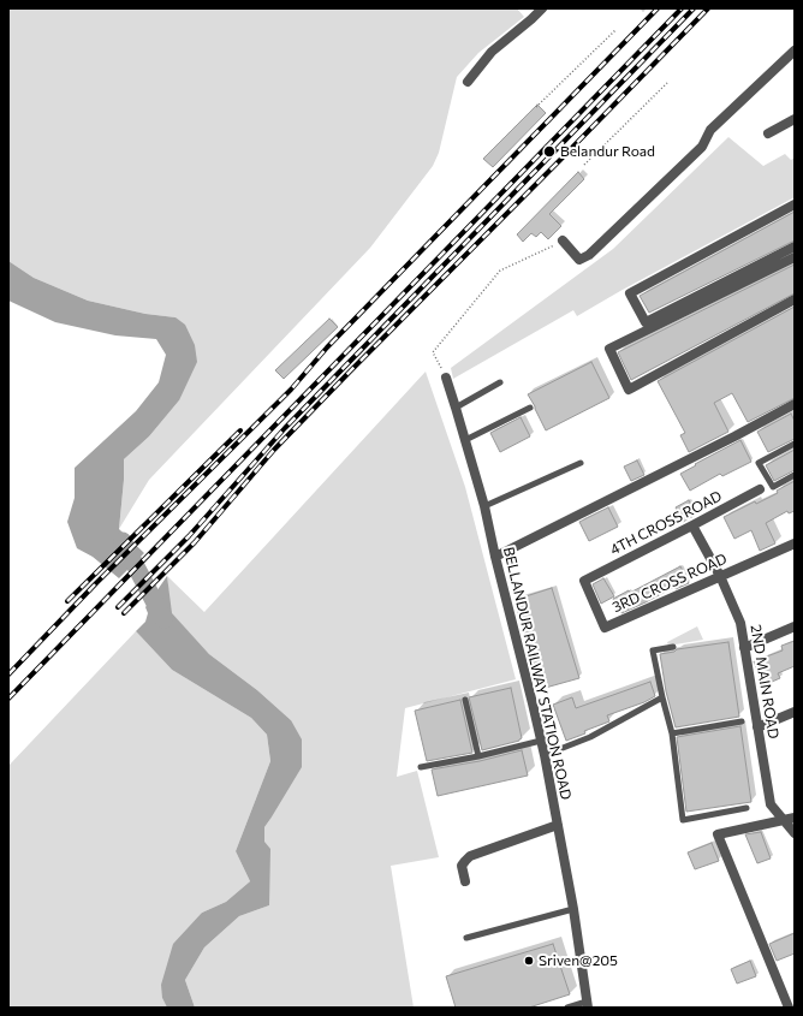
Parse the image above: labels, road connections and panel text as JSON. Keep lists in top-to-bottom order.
{
  "streets": {
    "street": [
      "4TH CROSS ROAD",
      "3RD CROSS ROAD",
      "BELLANDUR RAILWAY STATION ROAD",
      "2ND MAIN ROAD"
    ]
  },
  "crossings": [
    ["4TH CROSS ROAD", "3RD CROSS ROAD"],
    ["4TH CROSS ROAD", "2ND MAIN ROAD"],
    ["3RD CROSS ROAD", "2ND MAIN ROAD"]
  ],
  "places": ["Belandur Road", "Sriven@205"]
}
